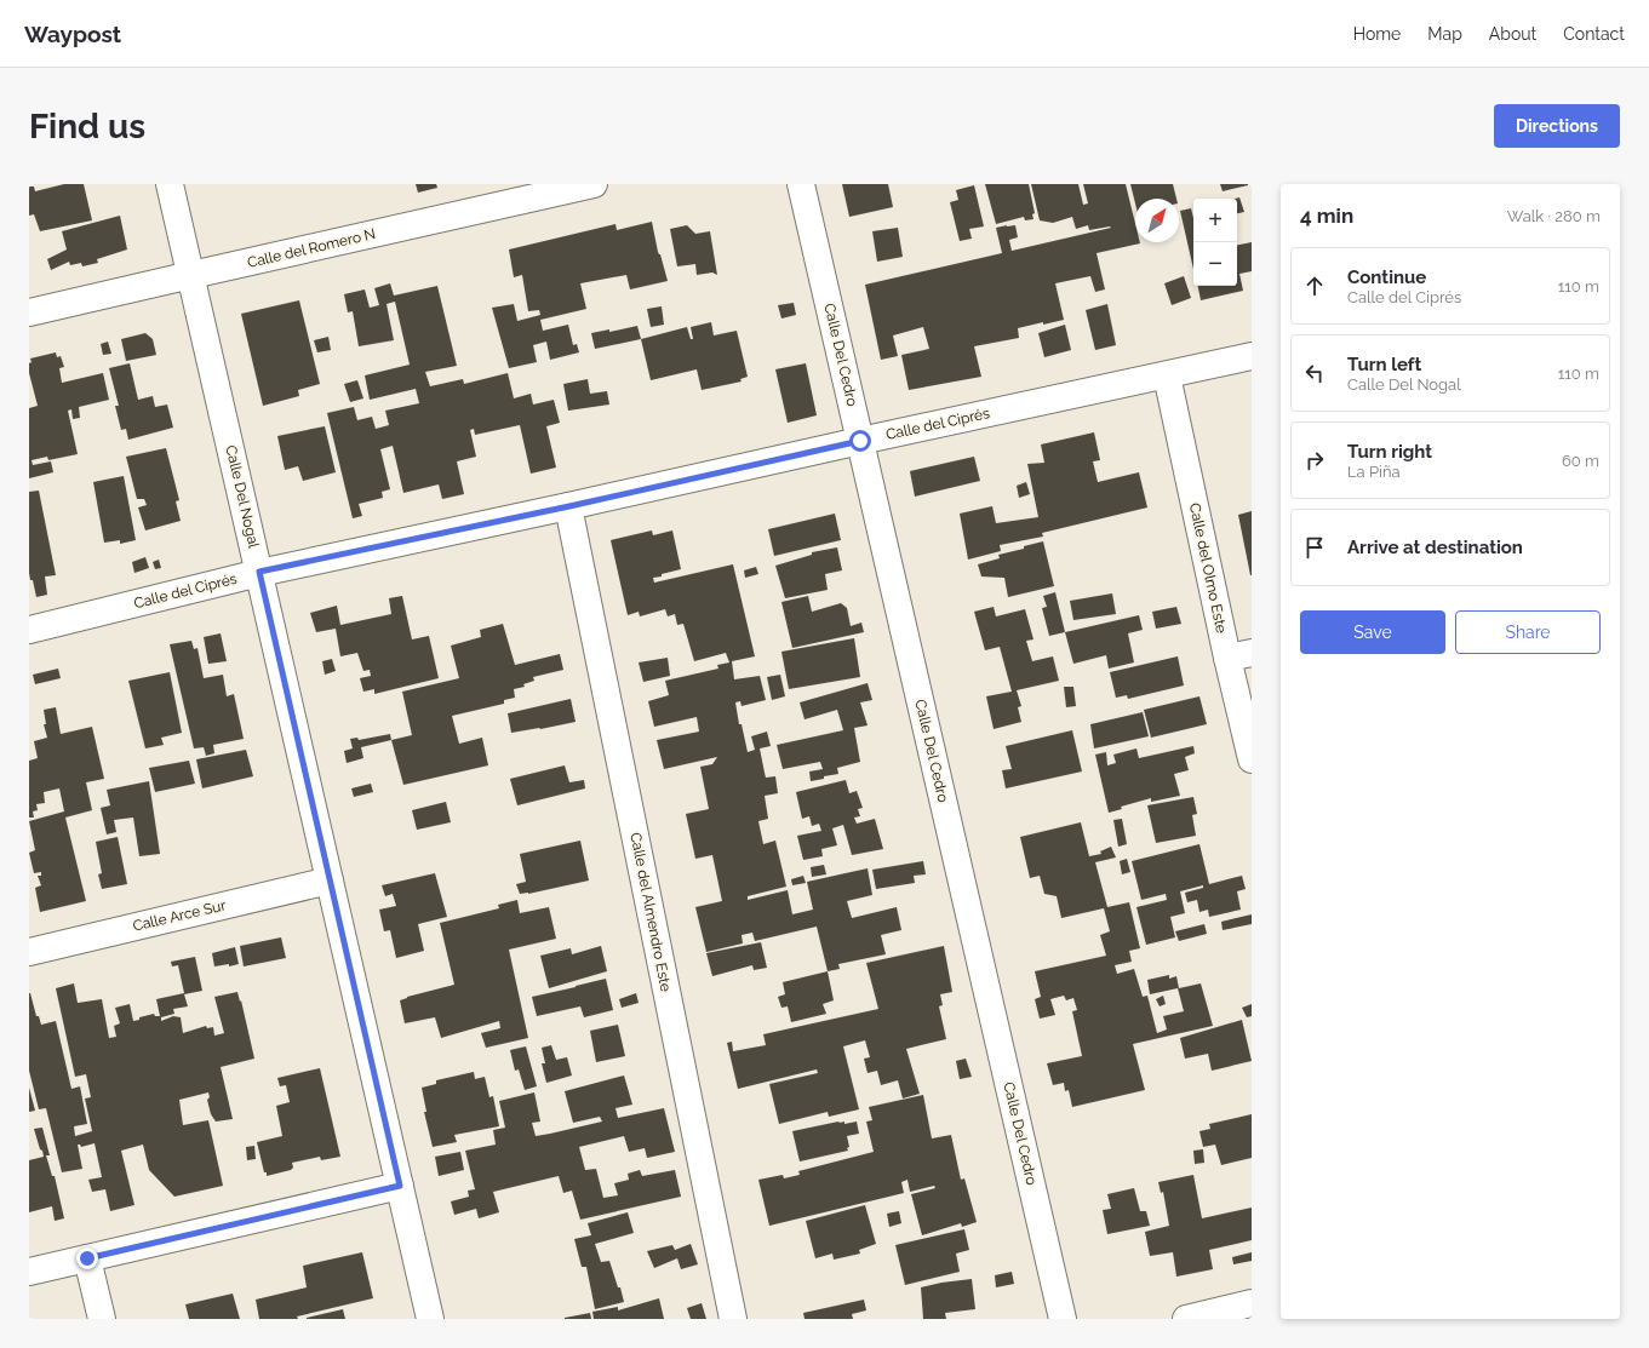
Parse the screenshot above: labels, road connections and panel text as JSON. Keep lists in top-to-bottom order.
{
  "streets": {
    "street": [
      "Calle del Romero N",
      "Calle Del Cedro",
      "Calle del Ciprés",
      "Calle Del Nogal",
      "Calle del Olmo Este",
      "Calle del Almendro Este",
      "Calle Arce Sur"
    ]
  },
  "crossings": [
    ["Calle del Romero N", "Calle Del Nogal"],
    ["Calle Del Cedro", "Calle del Ciprés"],
    ["Calle del Ciprés", "Calle Del Nogal"],
    ["Calle del Ciprés", "Calle del Olmo Este"],
    ["Calle del Ciprés", "Calle del Almendro Este"],
    ["Calle Del Nogal", "Calle Arce Sur"]
  ],
  "north": "top right",
  "page": {
    "header": "Waypost",
    "nav": [
      "Home",
      "Map",
      "About",
      "Contact"
    ],
    "buttons": [
      "Directions",
      ["Save", "Share"]
    ],
    "title": "Find us",
    "heading": ["4 min", "Walk · 280 m"],
    "map_buttons": ["+", "−"],
    "list": [
      ["Continue", "Calle del Ciprés", "110 m"],
      ["Turn left", "Calle Del Nogal", "110 m"],
      ["Turn right", "La Piña", "60 m"],
      "Arrive at destination"
    ]
  }
}
